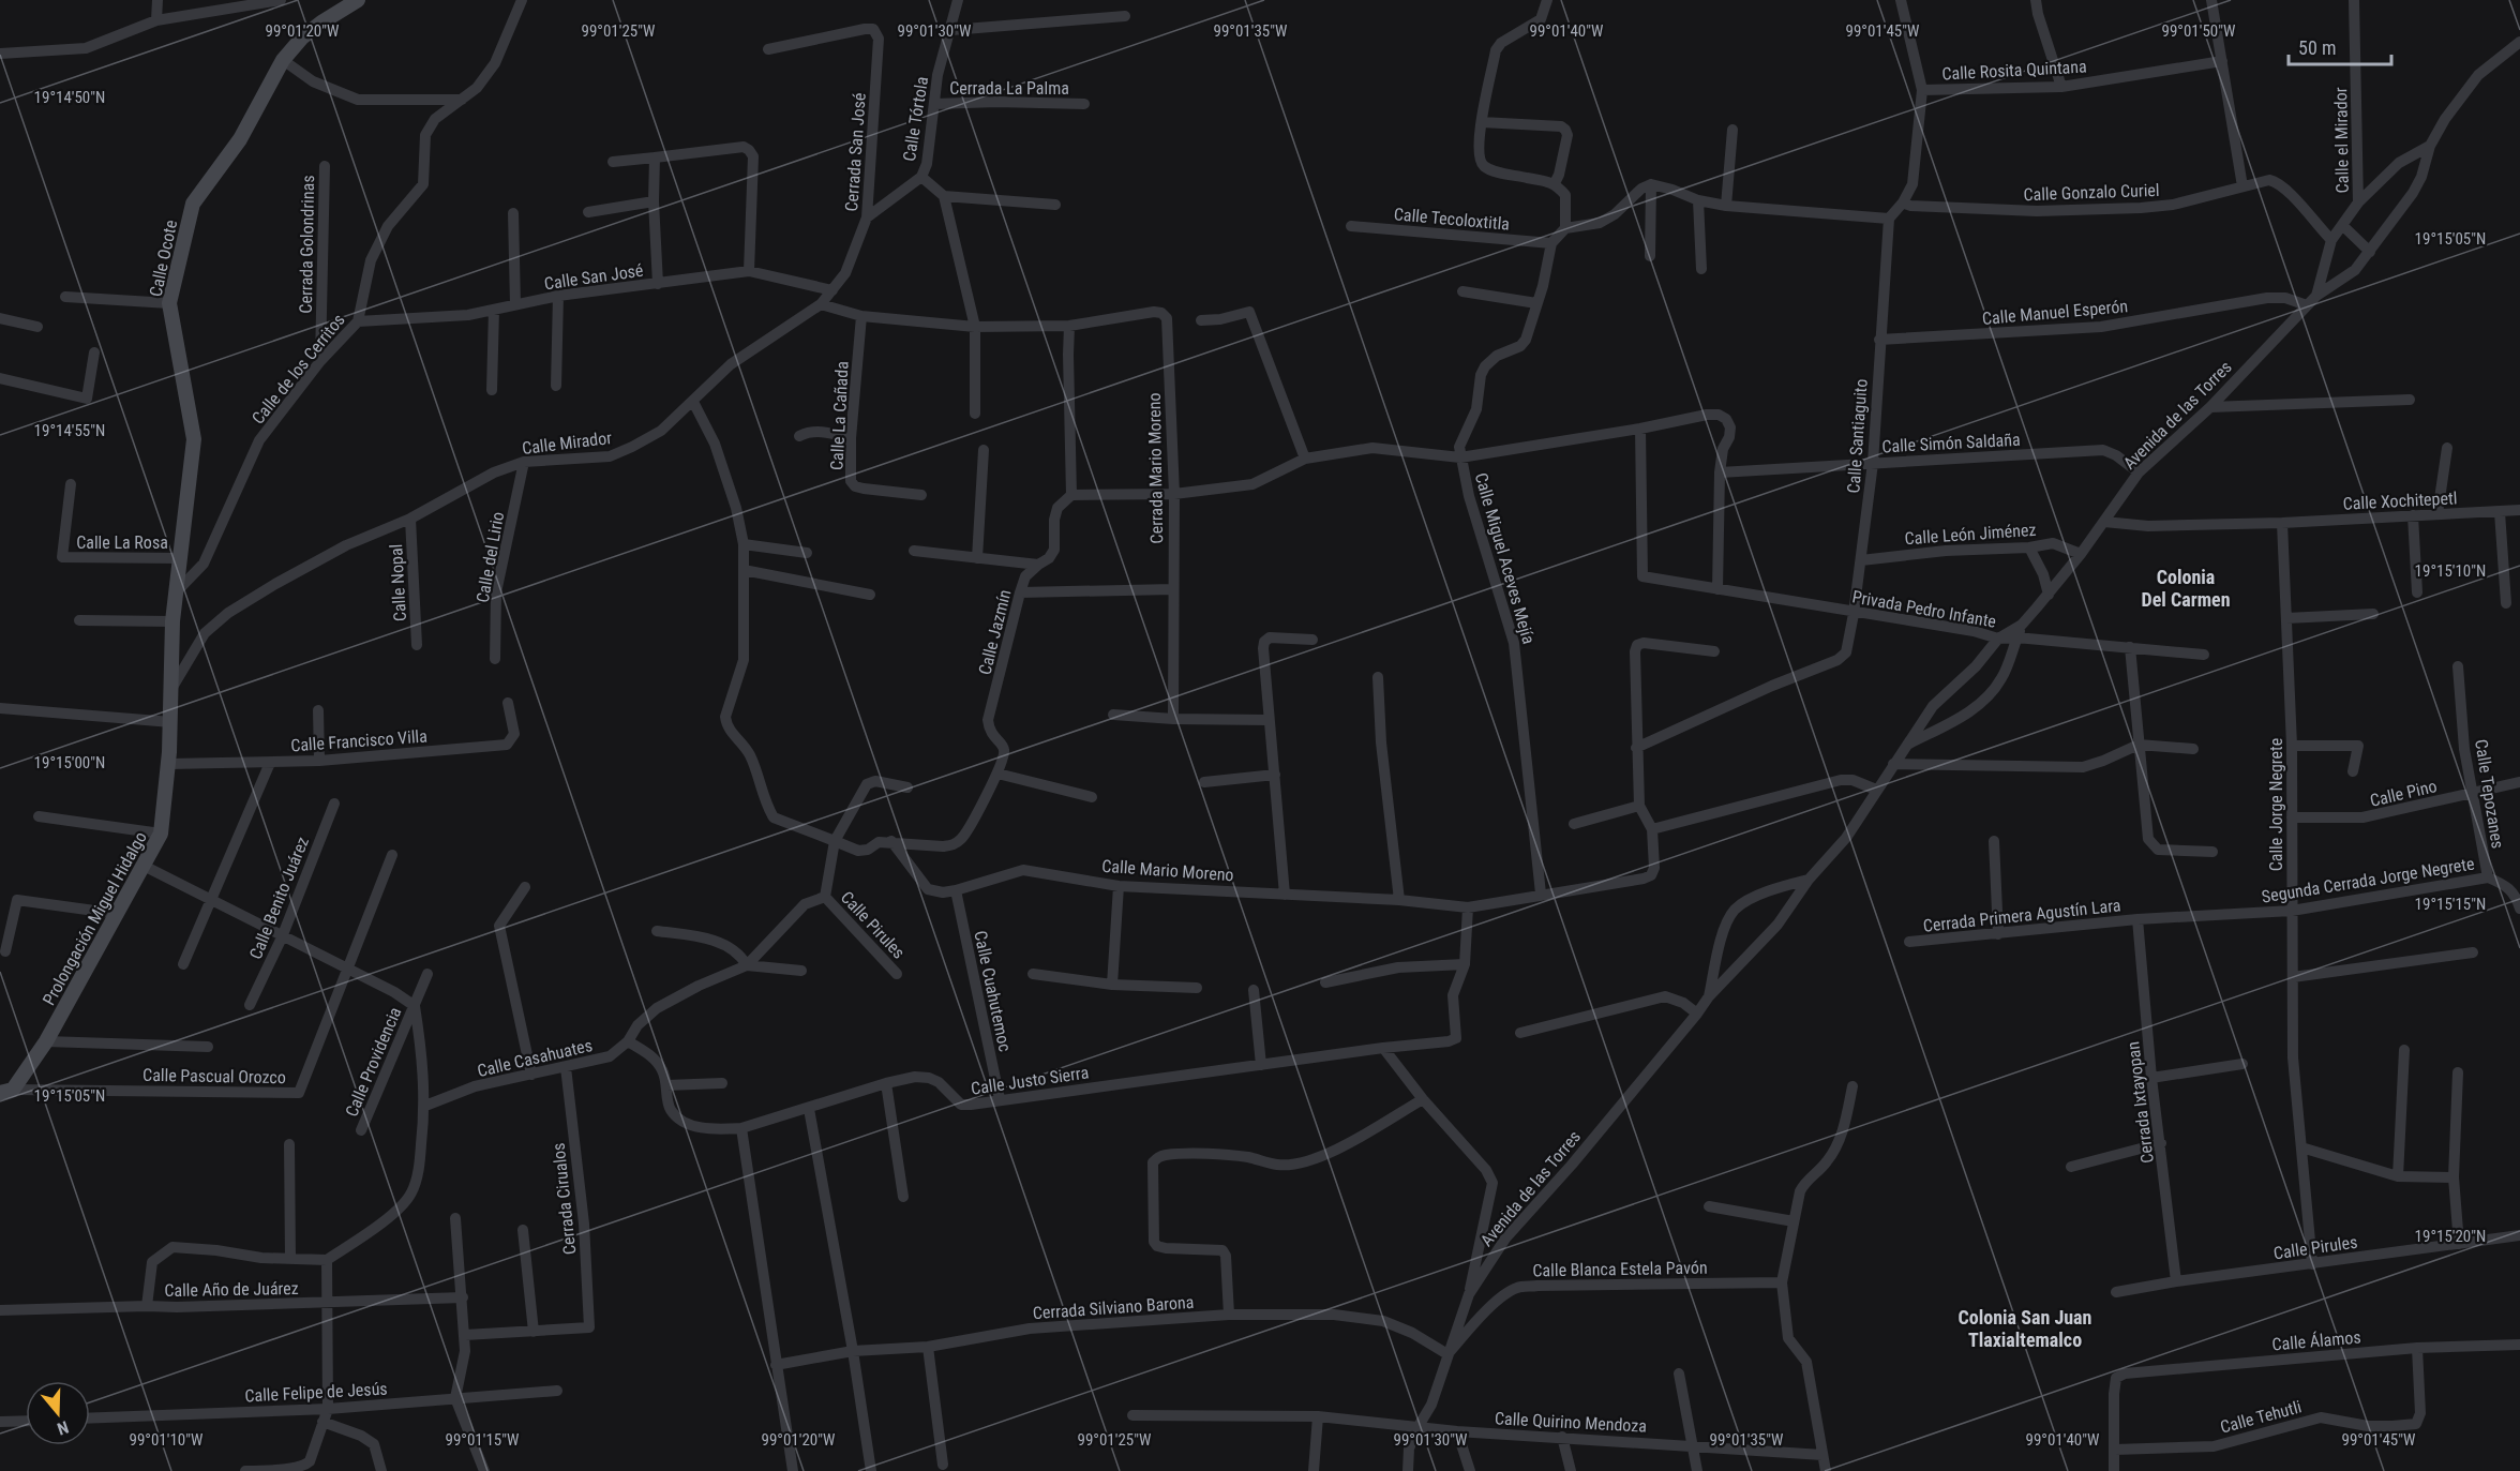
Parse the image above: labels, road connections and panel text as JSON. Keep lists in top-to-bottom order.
{
  "streets": {
    "street": [
      "Calle Rosita Quintana",
      "Cerrada La Palma",
      "Calle Tórtola",
      "Calle el Mirador",
      "Cerrada San José",
      "Calle Gonzalo Curiel",
      "Calle Tecoloxtitla",
      "Cerrada Golondrinas",
      "Calle Ocote",
      "Calle San José",
      "Calle Manuel Esperón",
      "Calle de los Cerritos",
      "Avenida de las Torres",
      "Calle La Cañada",
      "Calle Santiaguito",
      "Calle Mirador",
      "Calle Simón Saldaña",
      "Cerrada Mario Moreno",
      "Calle Xochitepetl",
      "Calle León Jiménez",
      "Calle La Rosa",
      "Calle del Lirio",
      "Calle Miguel Aceves Mejía",
      "Calle Nopal",
      "Privada Pedro Infante",
      "Calle Jazmín",
      "Calle Francisco Villa",
      "Calle Pino",
      "Calle Tepozanes",
      "Calle Jorge Negrete",
      "Calle Mario Moreno",
      "Segunda Cerrada Jorge Negrete",
      "Calle Benito Juárez",
      "Cerrada Primera Agustín Lara",
      "Prolongación Miguel Hidalgo",
      "Calle Pirules",
      "Calle Cuahutemoc",
      "Calle Casahuates",
      "Calle Providencia",
      "Calle Pascual Orozco",
      "Calle Justo Sierra",
      "Cerrada Ixtayopan",
      "Cerrada Cirualos",
      "Calle Blanca Estela Pavón",
      "Calle Año de Juárez",
      "Cerrada Silviano Barona",
      "Calle Álamos",
      "Calle Felipe de Jesús",
      "Calle Tehutli",
      "Calle Quirino Mendoza"
    ]
  },
  "crossings": [
    ["Cerrada La Palma", "Calle Tórtola"],
    ["Calle Tórtola", "Cerrada San José"],
    ["Cerrada San José", "Calle San José"],
    ["Cerrada San José", "Calle Mirador"],
    ["Calle Tecoloxtitla", "Calle Miguel Aceves Mejía"],
    ["Cerrada Golondrinas", "Calle de los Cerritos"],
    ["Calle Ocote", "Calle de los Cerritos"],
    ["Calle Ocote", "Calle La Rosa"],
    ["Calle Ocote", "Prolongación Miguel Hidalgo"],
    ["Calle San José", "Calle de los Cerritos"],
    ["Calle Manuel Esperón", "Avenida de las Torres"],
    ["Calle Manuel Esperón", "Calle Santiaguito"],
    ["Avenida de las Torres", "Calle Simón Saldaña"],
    ["Avenida de las Torres", "Calle León Jiménez"],
    ["Avenida de las Torres", "Privada Pedro Infante"],
    ["Avenida de las Torres", "Calle Blanca Estela Pavón"],
    ["Avenida de las Torres", "Cerrada Silviano Barona"],
    ["Avenida de las Torres", "Calle Quirino Mendoza"],
    ["Calle Santiaguito", "Calle Simón Saldaña"],
    ["Calle Santiaguito", "Calle León Jiménez"],
    ["Calle Santiaguito", "Privada Pedro Infante"],
    ["Calle Mirador", "Calle del Lirio"],
    ["Calle Mirador", "Calle Nopal"],
    ["Calle Mirador", "Prolongación Miguel Hidalgo"],
    ["Calle Xochitepetl", "Calle Jorge Negrete"],
    ["Calle Miguel Aceves Mejía", "Calle Mario Moreno"],
    ["Calle Jazmín", "Calle Mario Moreno"],
    ["Calle Francisco Villa", "Prolongación Miguel Hidalgo"],
    ["Calle Pino", "Calle Tepozanes"],
    ["Calle Pino", "Calle Jorge Negrete"],
    ["Calle Tepozanes", "Segunda Cerrada Jorge Negrete"],
    ["Calle Jorge Negrete", "Segunda Cerrada Jorge Negrete"],
    ["Calle Jorge Negrete", "Calle Pirules"],
    ["Calle Mario Moreno", "Calle Cuahutemoc"],
    ["Segunda Cerrada Jorge Negrete", "Cerrada Primera Agustín Lara"],
    ["Segunda Cerrada Jorge Negrete", "Cerrada Ixtayopan"],
    ["Cerrada Primera Agustín Lara", "Cerrada Ixtayopan"],
    ["Prolongación Miguel Hidalgo", "Calle Pascual Orozco"],
    ["Calle Pirules", "Calle Casahuates"],
    ["Calle Pirules", "Cerrada Ixtayopan"],
    ["Calle Cuahutemoc", "Calle Justo Sierra"],
    ["Calle Casahuates", "Calle Justo Sierra"],
    ["Calle Casahuates", "Cerrada Cirualos"],
    ["Calle Blanca Estela Pavón", "Cerrada Silviano Barona"],
    ["Calle Álamos", "Calle Tehutli"]
  ],
  "districts": ["Colonia Del Carmen", "Colonia San Juan Tlaxialtemalco"],
  "scale_bar": "50 m",
  "north": "bottom",
  "coordinates": [
    "99°01'20\"W",
    "99°01'25\"W",
    "99°01'30\"W",
    "99°01'35\"W",
    "99°01'40\"W",
    "99°01'45\"W",
    "99°01'50\"W",
    "19°14'50\"N",
    "19°15'05\"N",
    "19°14'55\"N",
    "19°15'10\"N",
    "19°15'00\"N",
    "19°15'15\"N",
    "19°15'20\"N",
    "99°01'10\"W",
    "99°01'15\"W"
  ]
}
